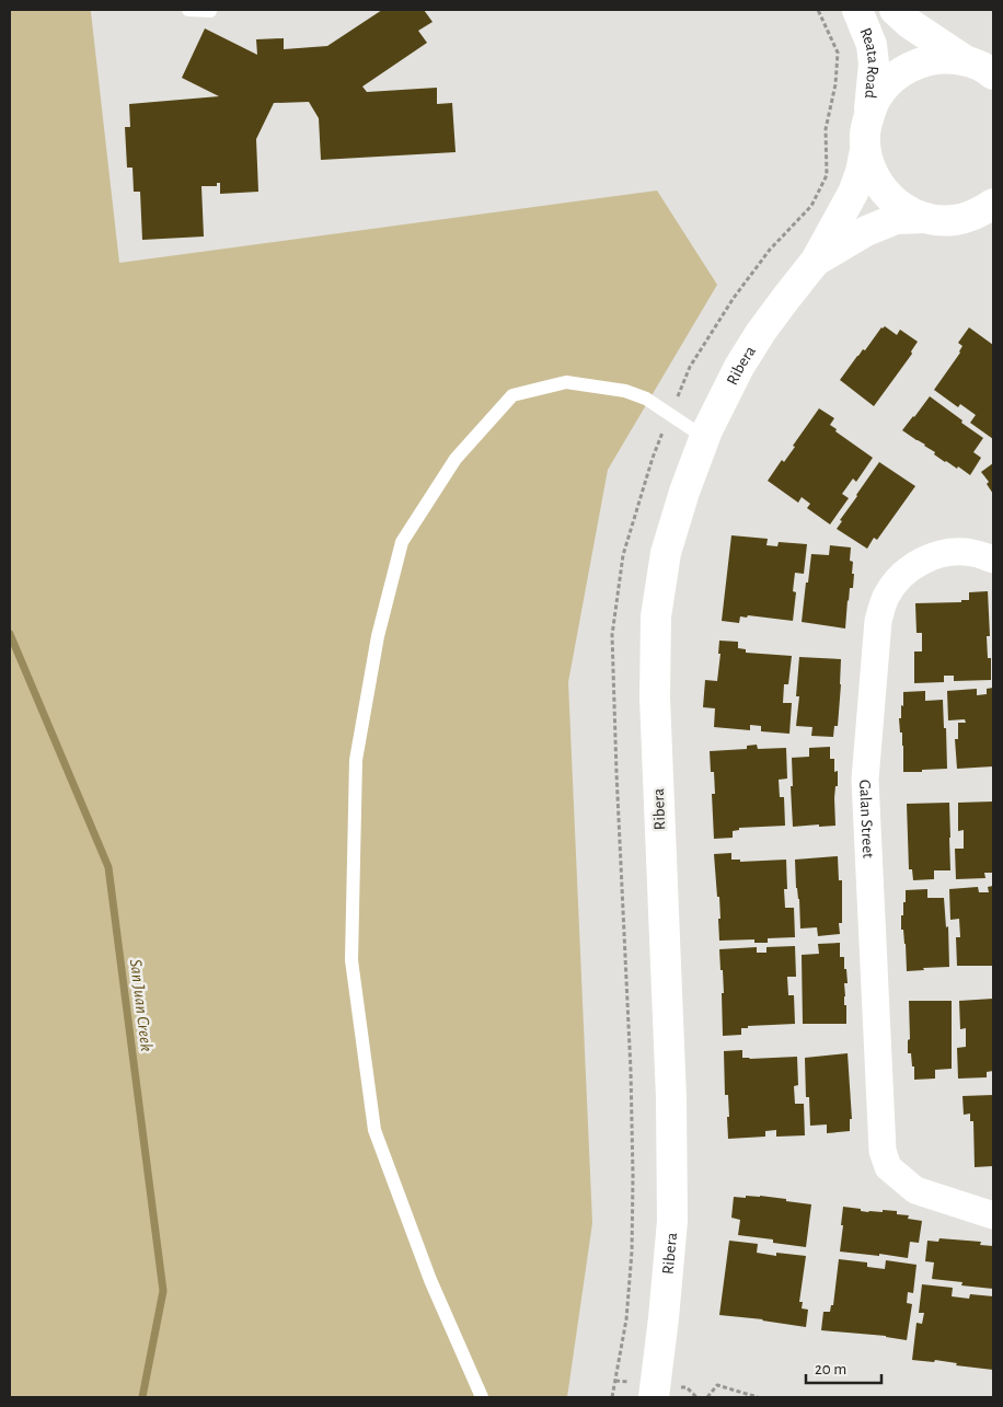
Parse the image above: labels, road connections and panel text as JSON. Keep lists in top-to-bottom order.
{
  "streets": {
    "street": ["Reata Road", "Ribera", "Galan Street"]
  },
  "crossings": [
    ["Reata Road", "Ribera"]
  ],
  "water": ["San Juan Creek"],
  "scale_bar": "20 m"
}
